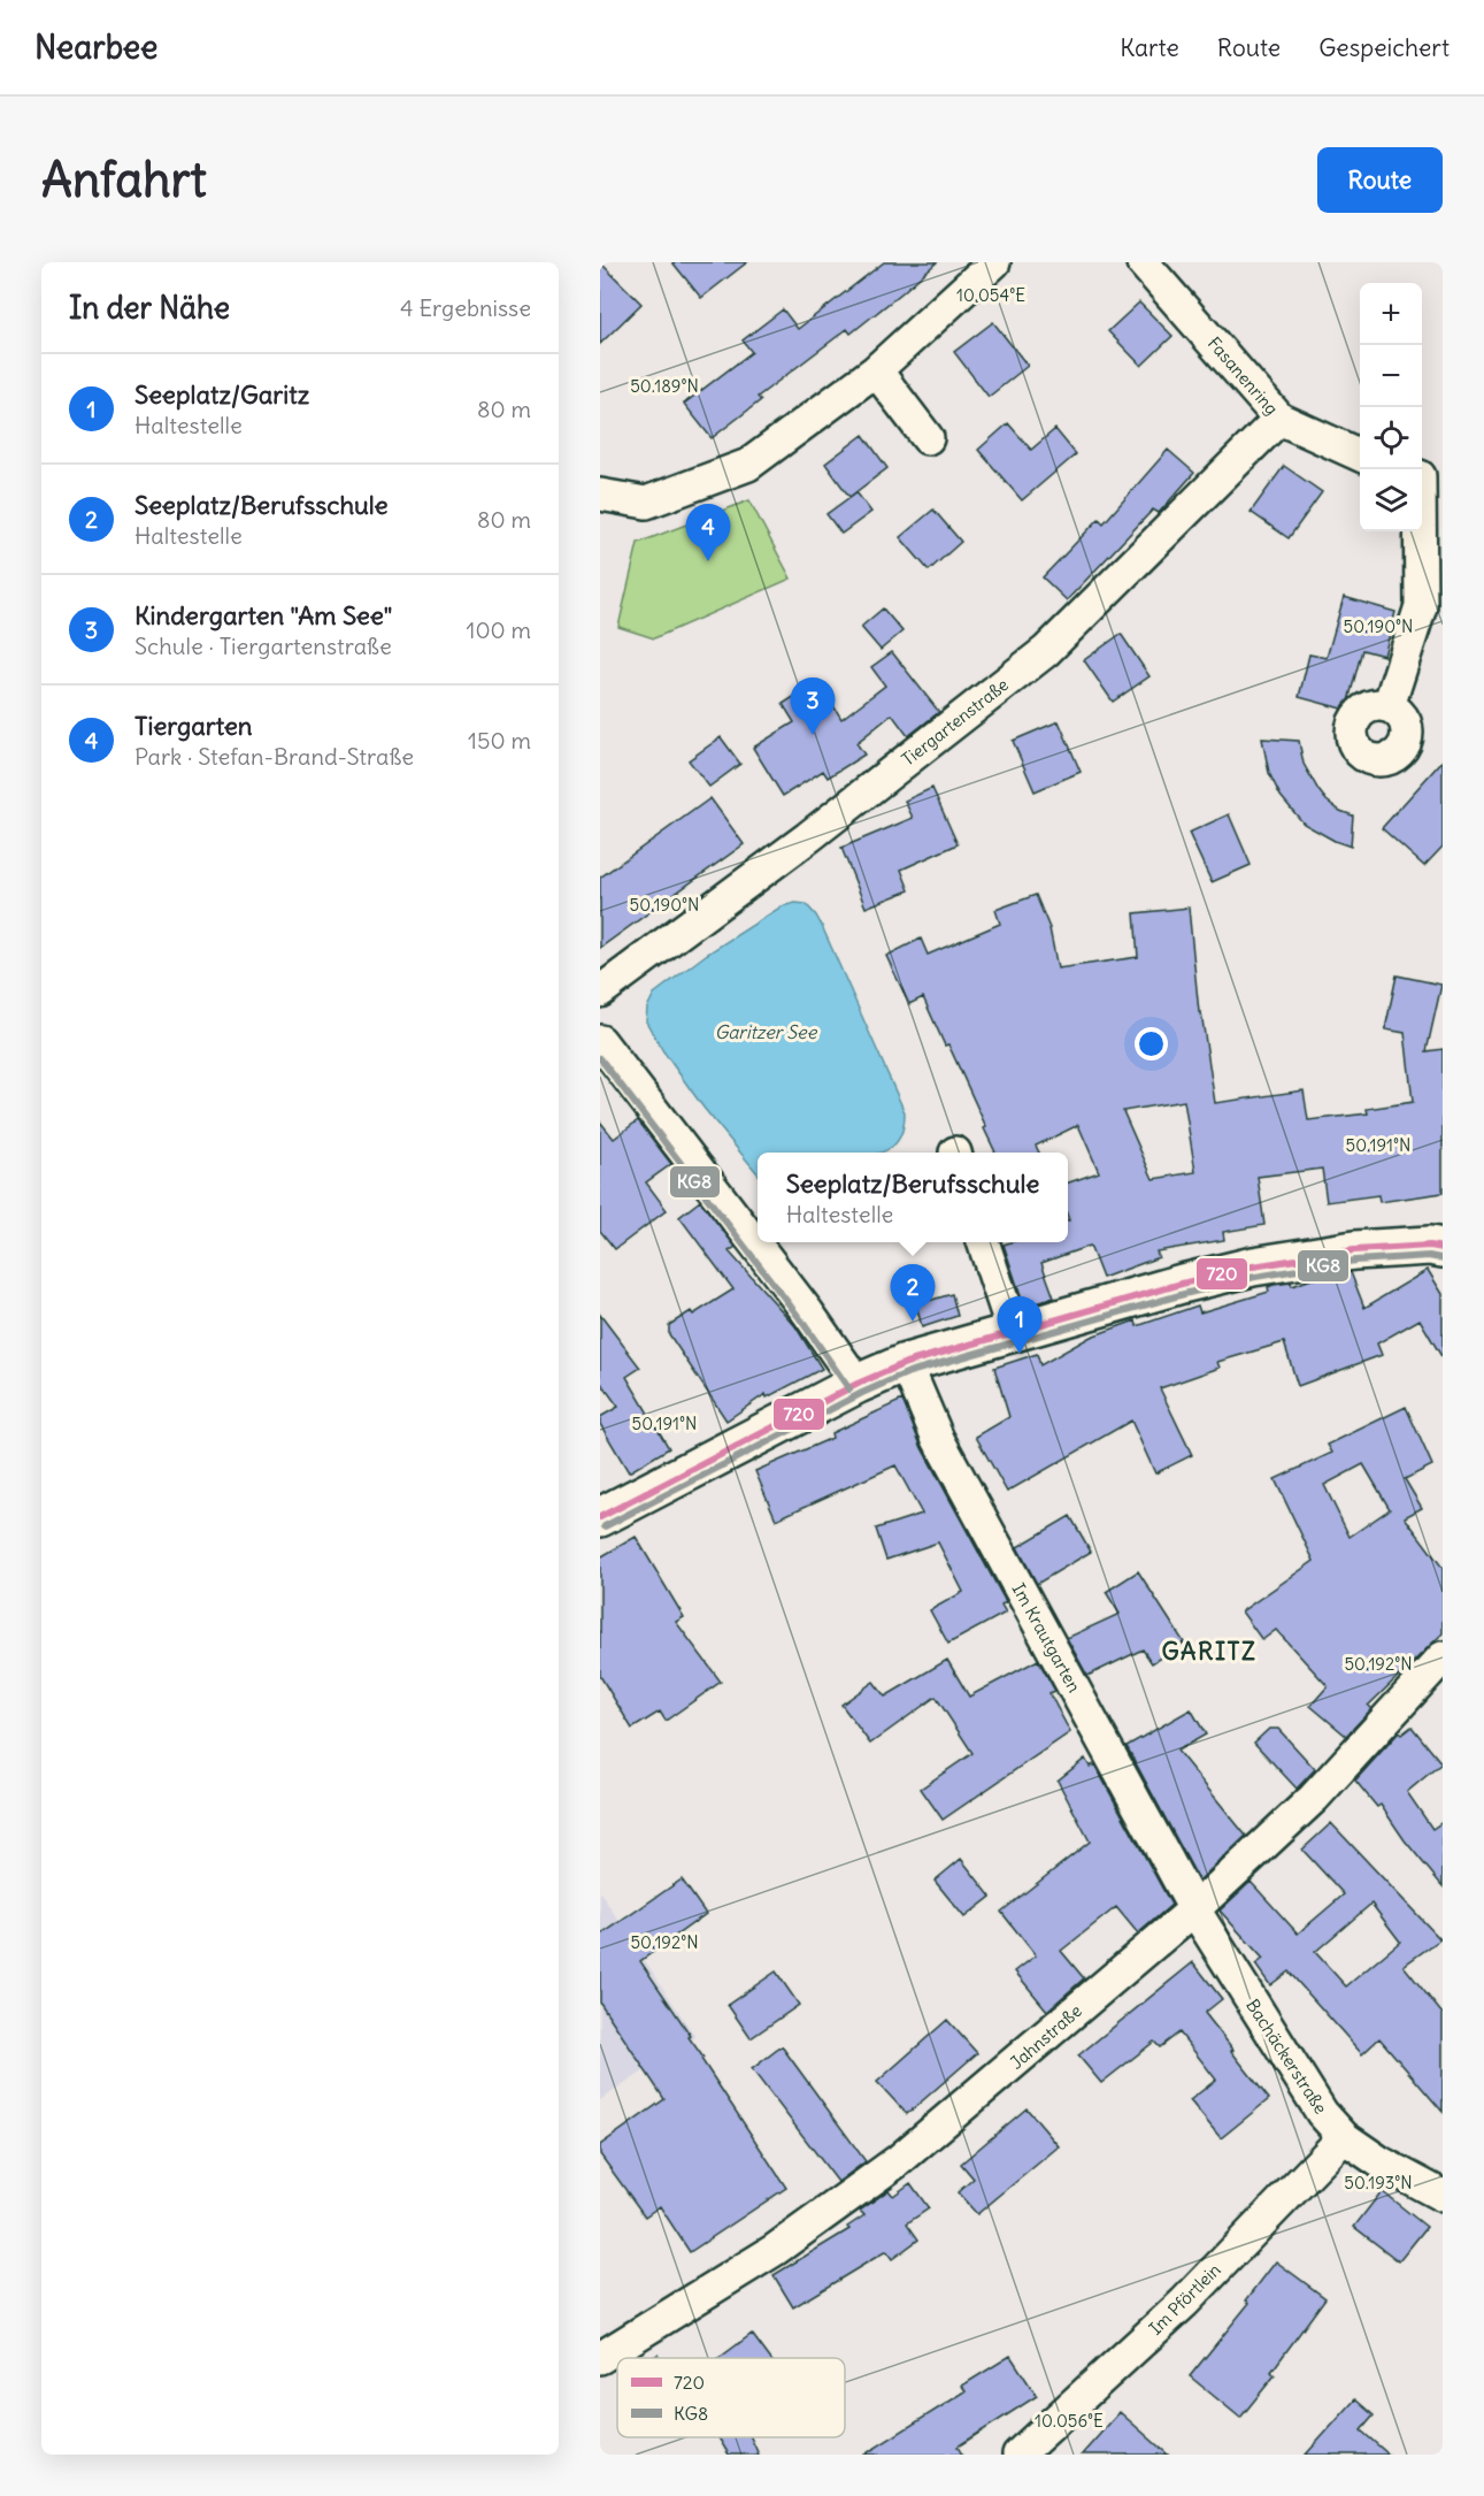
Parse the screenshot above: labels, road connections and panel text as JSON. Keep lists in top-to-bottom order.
{
  "streets": {
    "street": [
      "Fasanenring",
      "Tiergartenstraße",
      "Im Krautgarten",
      "Jahnstraße",
      "Bachäckerstraße",
      "Im Pförtlein"
    ]
  },
  "crossings": [
    ["Fasanenring", "Tiergartenstraße"],
    ["Im Krautgarten", "Jahnstraße"],
    ["Im Krautgarten", "Bachäckerstraße"],
    ["Jahnstraße", "Bachäckerstraße"],
    ["Bachäckerstraße", "Im Pförtlein"]
  ],
  "districts": ["GARITZ"],
  "water": ["Garitzer See"],
  "lines": ["transit line KG8", "transit line 720"],
  "legend": ["720", "KG8"],
  "page": {
    "header": "Nearbee",
    "nav": ["Karte", "Route", "Gespeichert"],
    "buttons": "Route",
    "title": "Anfahrt",
    "heading": ["In der Nähe", "4 Ergebnisse"],
    "map_buttons": ["+", "−"],
    "list": [
      {
        "mark": "1",
        "name": "Seeplatz/Garitz",
        "note": "Haltestelle",
        "value": "80 m"
      },
      {
        "mark": "2",
        "name": "Seeplatz/Berufsschule",
        "note": "Haltestelle",
        "value": "80 m"
      },
      {
        "mark": "3",
        "name": "Kindergarten \"Am See\"",
        "note": "Schule · Tiergartenstraße",
        "value": "100 m"
      },
      {
        "mark": "4",
        "name": "Tiergarten",
        "note": "Park · Stefan-Brand-Straße",
        "value": "150 m"
      }
    ],
    "pins": [
      "4",
      "3",
      "2",
      "1"
    ],
    "popup": ["Seeplatz/Berufsschule", "Haltestelle"]
  },
  "coordinates": [
    "10.054°E",
    "50.189°N",
    "50.190°N",
    "50.191°N",
    "50.192°N",
    "50.193°N",
    "10.056°E"
  ]
}
